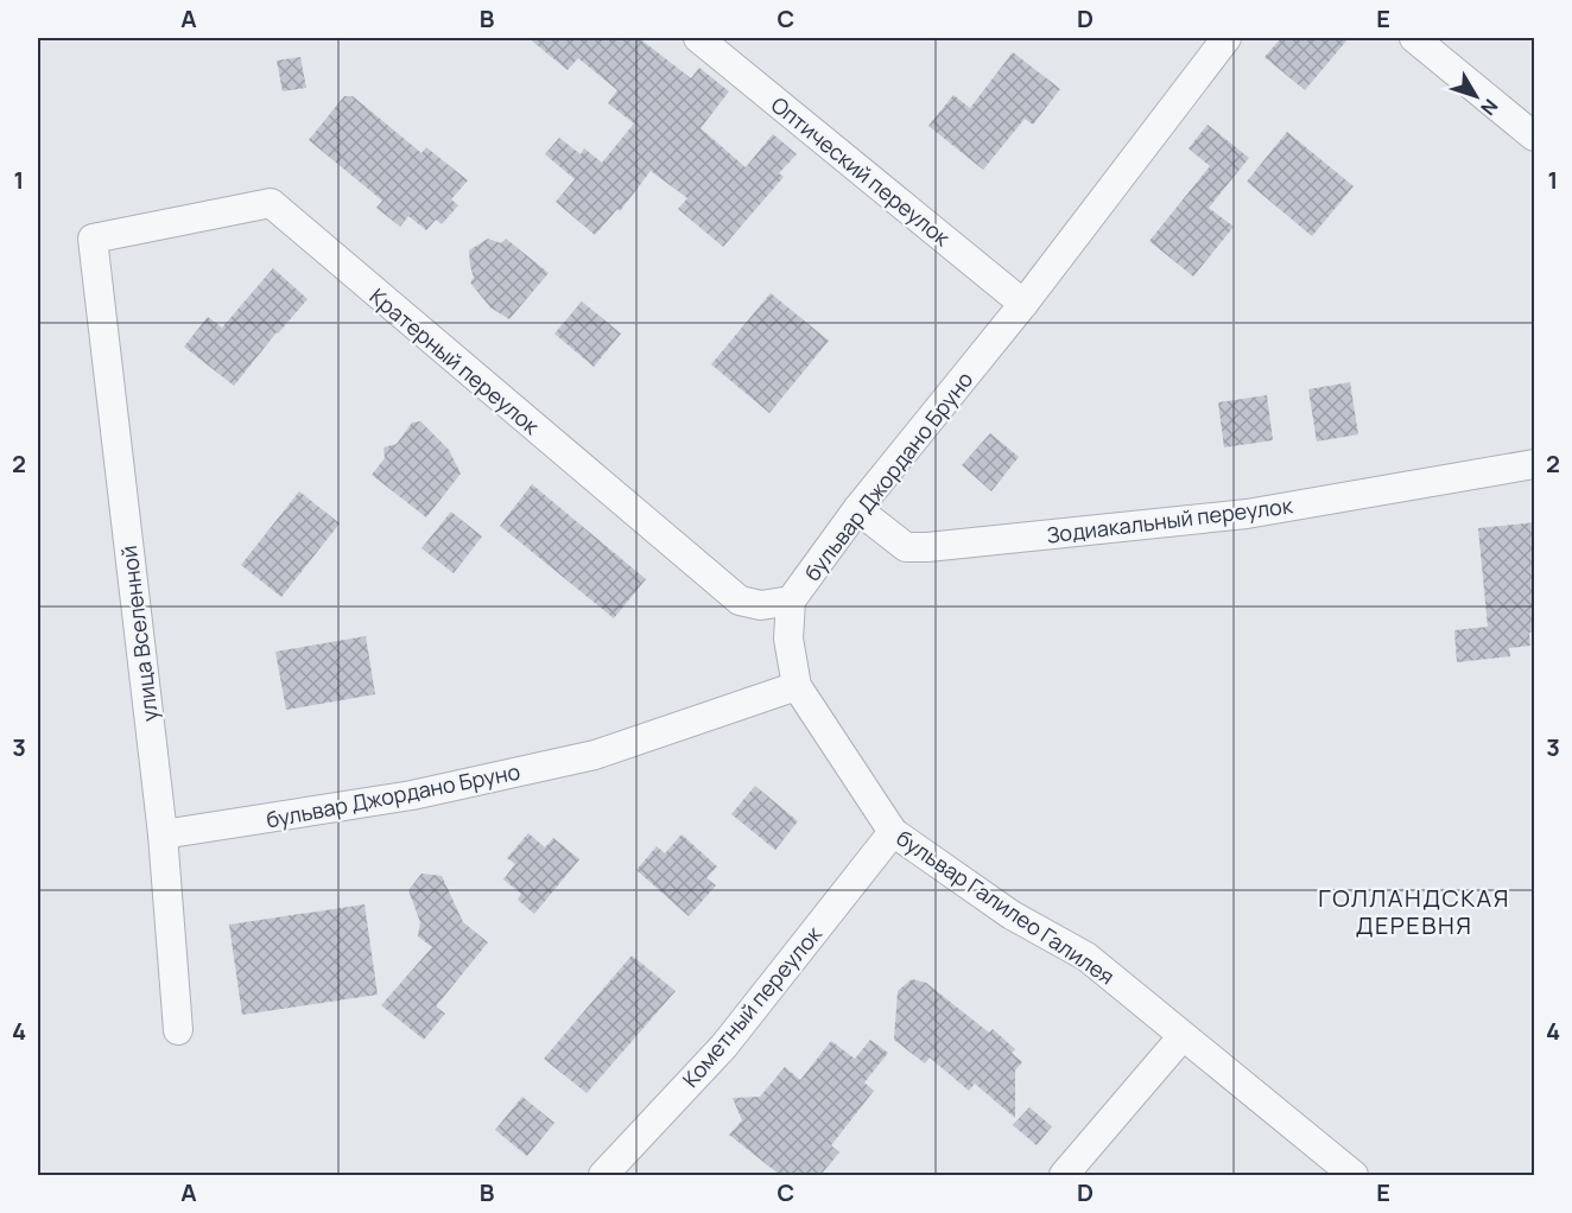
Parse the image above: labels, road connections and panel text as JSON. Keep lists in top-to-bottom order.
{
  "streets": {
    "street": [
      "Оптический переулок",
      "Кратерный переулок",
      "бульвар Джордано Бруно",
      "Зодиакальный переулок",
      "улица Вселенной",
      "бульвар Галилео Галилея",
      "Кометный переулок"
    ]
  },
  "crossings": [
    ["Оптический переулок", "бульвар Джордано Бруно"],
    ["Кратерный переулок", "бульвар Джордано Бруно"],
    ["Кратерный переулок", "улица Вселенной"],
    ["бульвар Джордано Бруно", "Зодиакальный переулок"],
    ["бульвар Джордано Бруно", "улица Вселенной"],
    ["бульвар Джордано Бруно", "бульвар Галилео Галилея"],
    ["бульвар Галилео Галилея", "Кометный переулок"]
  ],
  "districts": ["ГОЛЛАНДСКАЯ ДЕРЕВНЯ"],
  "north": "bottom right",
  "grid": {
    "columns": [
      "A",
      "B",
      "C",
      "D",
      "E"
    ],
    "rows": [
      "1",
      "2",
      "3",
      "4"
    ]
  }
}
